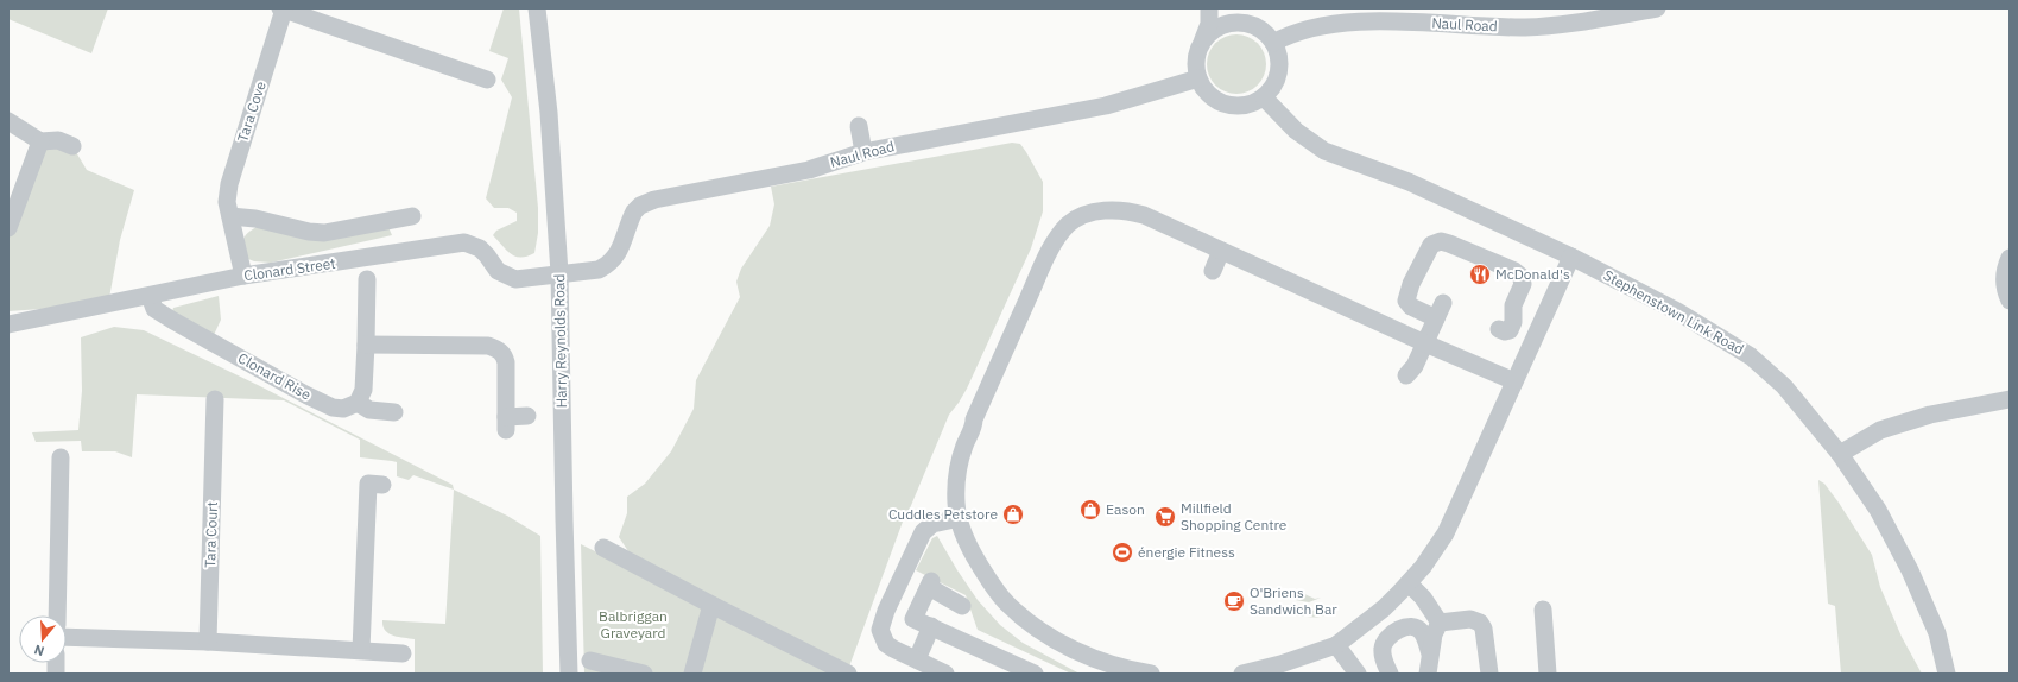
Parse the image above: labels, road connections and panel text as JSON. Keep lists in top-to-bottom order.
{
  "streets": {
    "street": [
      "Naul Road",
      "Tara Cove",
      "Clonard Street",
      "Stephenstown Link Road",
      "Harry Reynolds Road",
      "Clonard Rise",
      "Tara Court"
    ]
  },
  "crossings": [
    ["Naul Road", "Clonard Street"],
    ["Naul Road", "Stephenstown Link Road"],
    ["Naul Road", "Harry Reynolds Road"],
    ["Tara Cove", "Clonard Street"],
    ["Clonard Street", "Harry Reynolds Road"],
    ["Clonard Street", "Clonard Rise"]
  ],
  "parks": ["Balbriggan Graveyard"],
  "places": {
    "restaurant": ["McDonald's"],
    "shop": ["Eason", "Cuddles Petstore"],
    "supermarket": ["Millfield Shopping Centre"],
    "sports": ["énergie Fitness"],
    "cafe": ["O'Briens Sandwich Bar"]
  },
  "north": "bottom"
}
